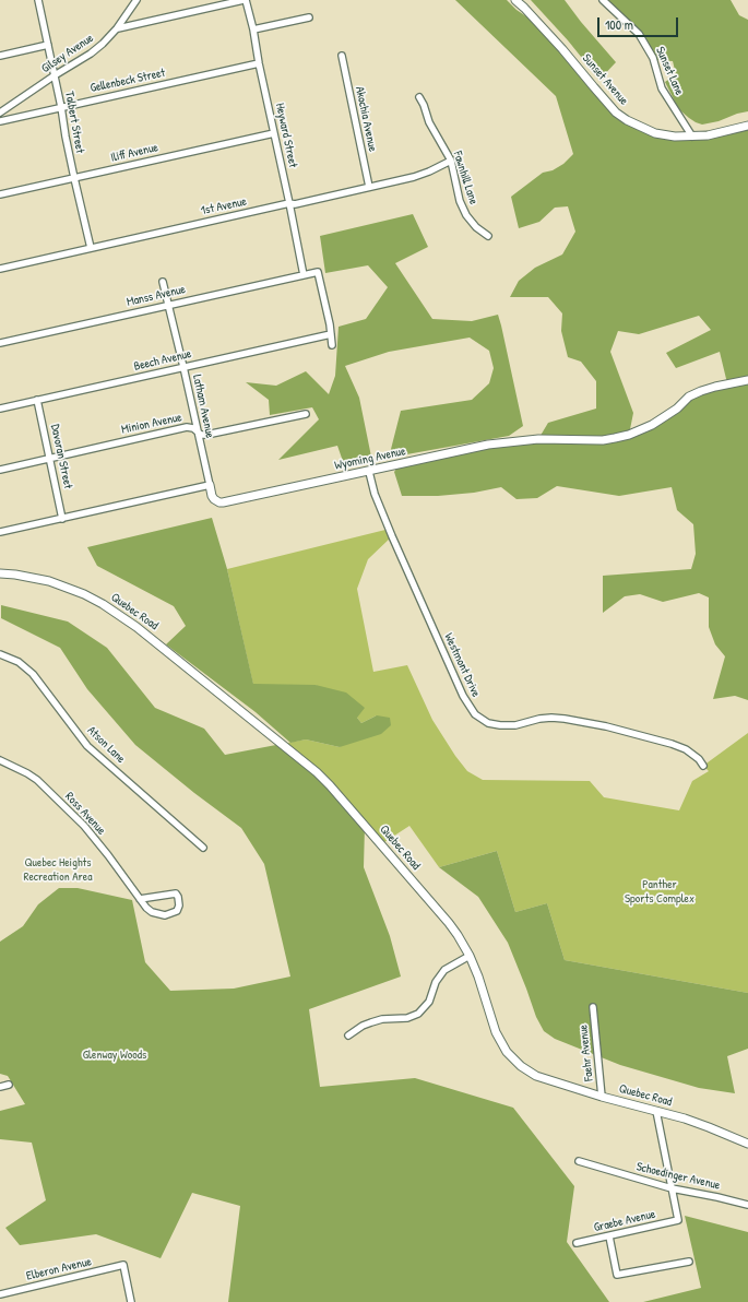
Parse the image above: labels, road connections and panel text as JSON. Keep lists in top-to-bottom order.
{
  "streets": {
    "street": [
      "Gilsey Avenue",
      "Sunset Lane",
      "Sunset Avenue",
      "Gellenbeck Street",
      "Akochia Avenue",
      "Talbert Street",
      "Heyward Street",
      "Iliff Avenue",
      "Fawnhill Lane",
      "1st Avenue",
      "Manss Avenue",
      "Beech Avenue",
      "Latham Avenue",
      "Minion Avenue",
      "Davoran Street",
      "Wyoming Avenue",
      "Quebec Road",
      "Westmont Drive",
      "Atson Lane",
      "Ross Avenue",
      "Faehr Avenue",
      "Schoedinger Avenue",
      "Graebe Avenue",
      "Elberon Avenue"
    ]
  },
  "crossings": [
    ["Gilsey Avenue", "Talbert Street"],
    ["Sunset Lane", "Sunset Avenue"],
    ["Gellenbeck Street", "Talbert Street"],
    ["Gellenbeck Street", "Heyward Street"],
    ["Akochia Avenue", "1st Avenue"],
    ["Talbert Street", "Iliff Avenue"],
    ["Talbert Street", "1st Avenue"],
    ["Heyward Street", "Iliff Avenue"],
    ["Heyward Street", "1st Avenue"],
    ["Heyward Street", "Manss Avenue"],
    ["Fawnhill Lane", "1st Avenue"],
    ["Manss Avenue", "Beech Avenue"],
    ["Manss Avenue", "Latham Avenue"],
    ["Beech Avenue", "Latham Avenue"],
    ["Beech Avenue", "Davoran Street"],
    ["Latham Avenue", "Minion Avenue"],
    ["Latham Avenue", "Wyoming Avenue"],
    ["Minion Avenue", "Davoran Street"],
    ["Wyoming Avenue", "Westmont Drive"],
    ["Quebec Road", "Faehr Avenue"],
    ["Schoedinger Avenue", "Graebe Avenue"]
  ],
  "parks": ["Quebec Heights Recreation Area", "Panther Sports Complex", "Glenway Woods"],
  "scale_bar": "100 m"
}
